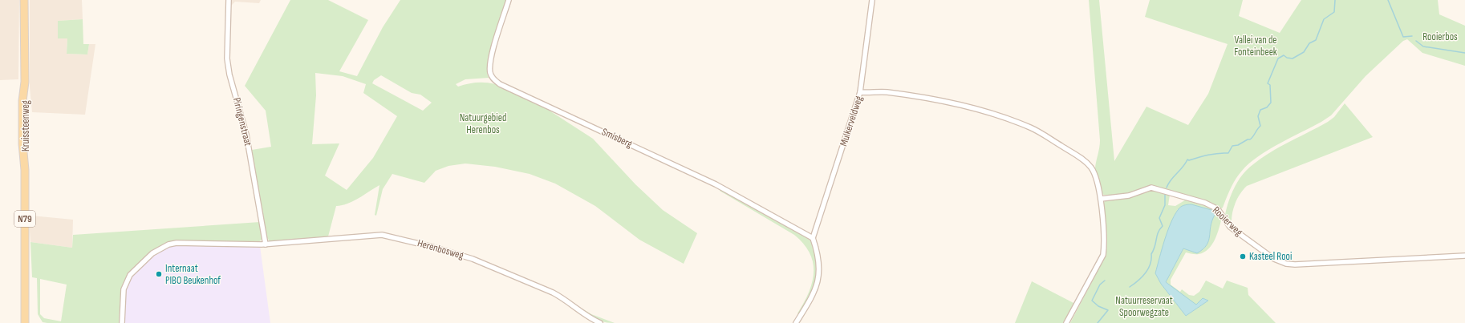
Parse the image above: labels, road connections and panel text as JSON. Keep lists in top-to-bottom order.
{
  "streets": {
    "main road": ["Kruissteenweg", "N79"],
    "street": [
      "Mulkerveldweg",
      "Piringenstraat",
      "Smisberg",
      "Rooierweg",
      "Herenbosweg"
    ]
  },
  "crossings": [
    ["Mulkerveldweg", "Smisberg"],
    ["Piringenstraat", "Herenbosweg"]
  ],
  "parks": [
    "Rooierbos",
    "Vallei van de Fonteinbeek",
    "Natuurgebied Herenbos",
    "Natuurreservaat Spoorwegzate"
  ],
  "places": ["Kasteel Rooi", "Internaat PIBO Beukenhof"]
}
